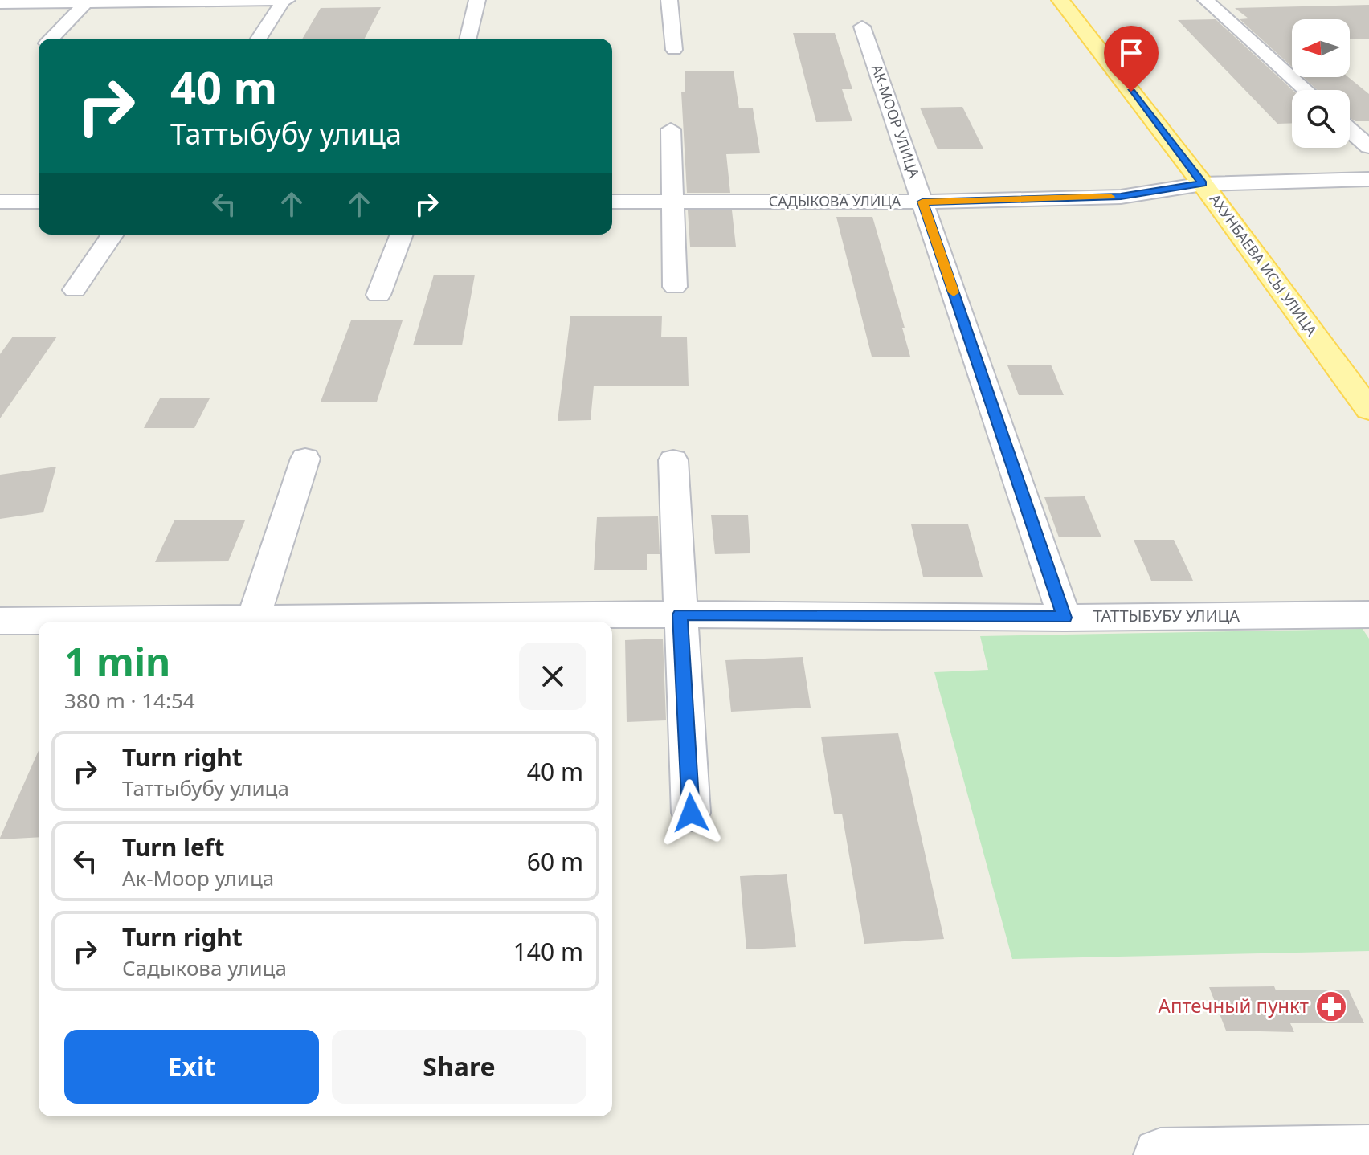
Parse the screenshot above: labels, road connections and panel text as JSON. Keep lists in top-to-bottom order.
{
  "streets": {
    "main road": ["АХУНБАЕВА ИСЫ УЛИЦА"],
    "street": ["АК-МООР УЛИЦА", "САДЫКОВА УЛИЦА", "ТАТТЫБУБУ УЛИЦА"]
  },
  "crossings": [
    ["АК-МООР УЛИЦА", "САДЫКОВА УЛИЦА"],
    ["АК-МООР УЛИЦА", "ТАТТЫБУБУ УЛИЦА"],
    ["САДЫКОВА УЛИЦА", "АХУНБАЕВА ИСЫ УЛИЦА"]
  ],
  "places": {
    "pharmacy": ["Аптечный пункт"]
  },
  "north": "left",
  "page": {
    "turn": ["40 m", "Таттыбубу улица"],
    "heading": ["1 min", "380 m · 14:54"],
    "list": [
      {
        "name": "Turn right",
        "note": "Таттыбубу улица",
        "value": "40 m"
      },
      {
        "name": "Turn left",
        "note": "Ак-Моор улица",
        "value": "60 m"
      },
      {
        "name": "Turn right",
        "note": "Садыкова улица",
        "value": "140 m"
      }
    ],
    "buttons": ["Exit", "Share"]
  }
}
